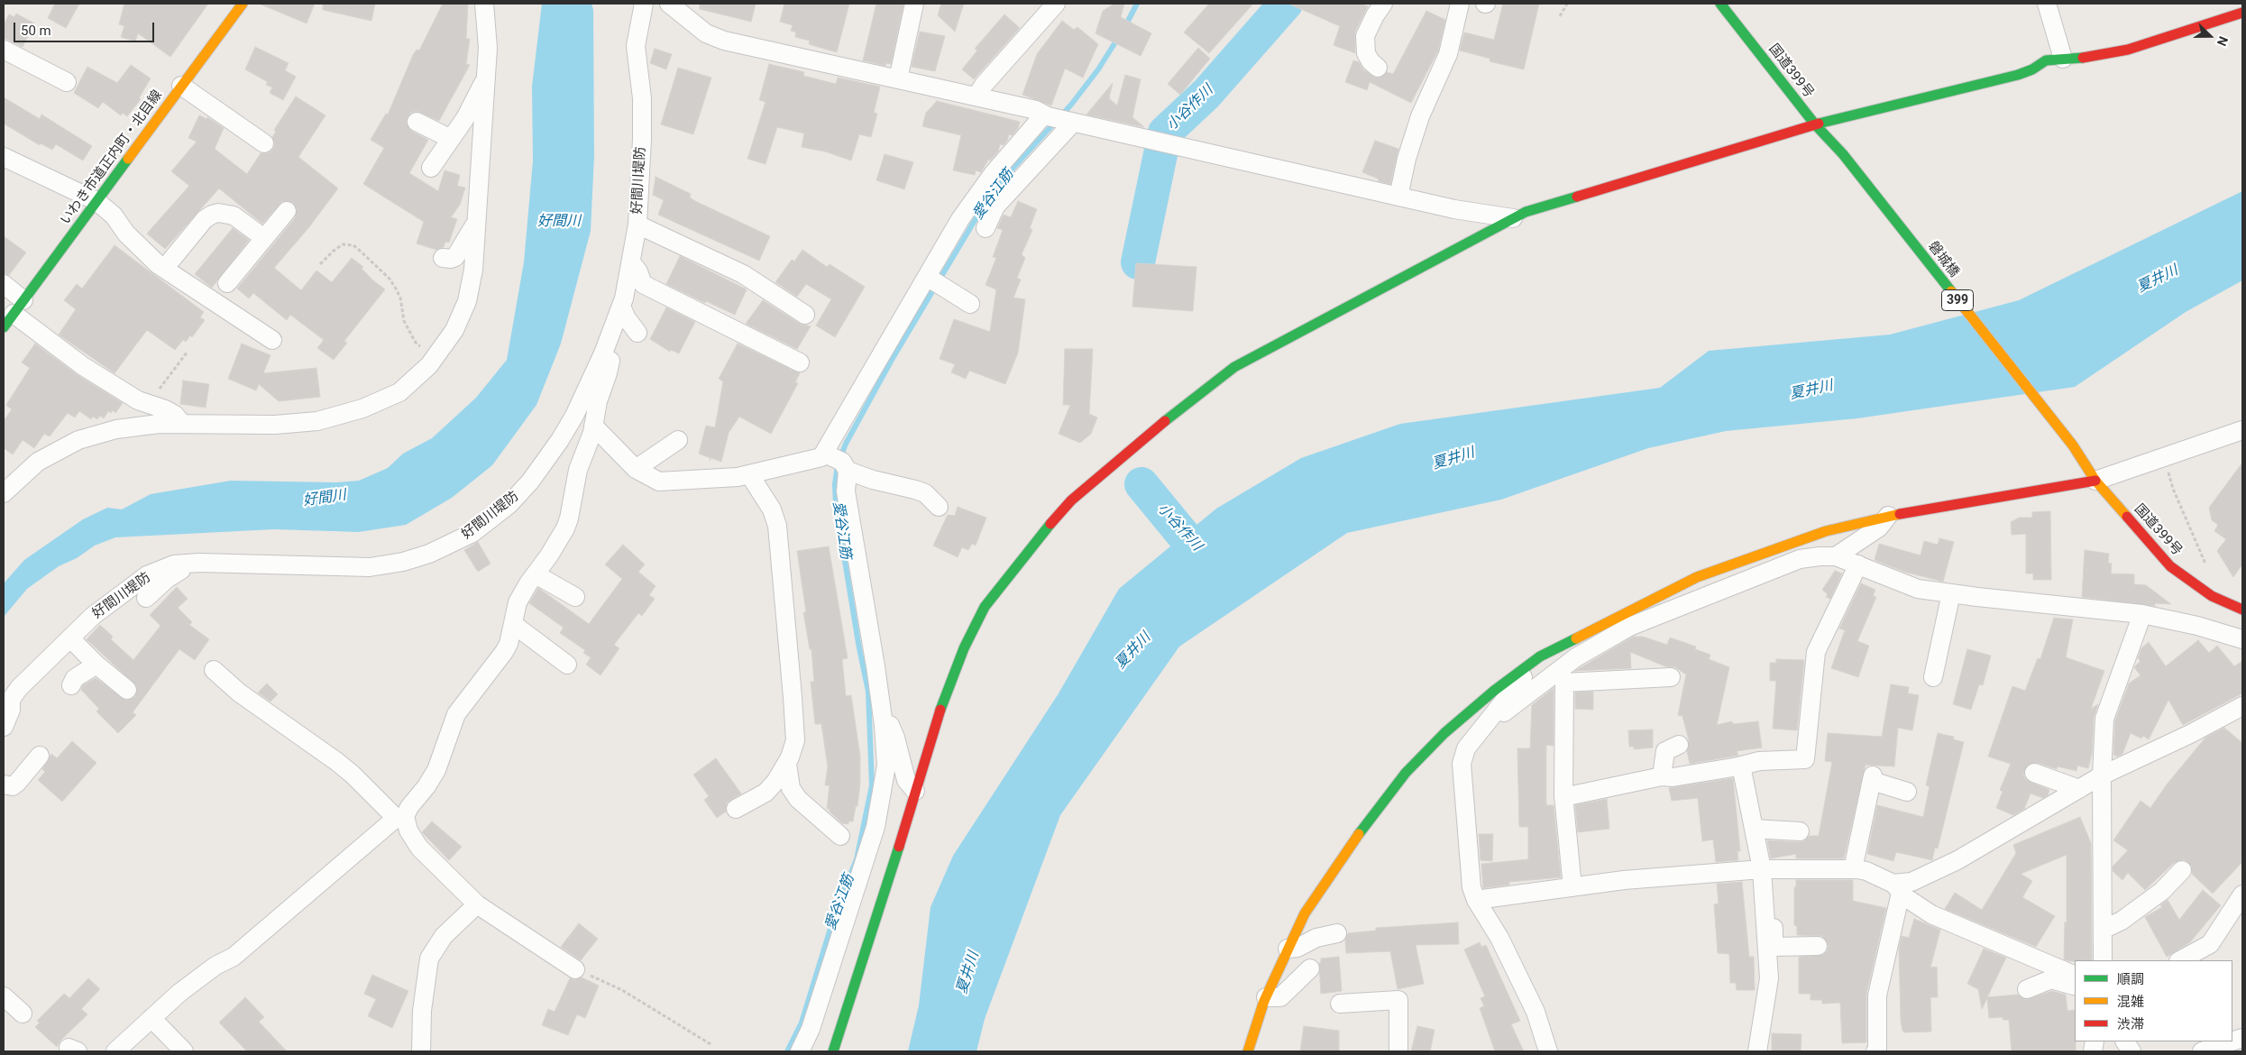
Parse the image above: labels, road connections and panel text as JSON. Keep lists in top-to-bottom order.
{
  "streets": {
    "main road": [
      "国道399号",
      "いわき市道正内町・北目線",
      "磐城橋",
      "399"
    ],
    "street": ["好間川堤防"]
  },
  "crossings": [
    ["国道399号", "磐城橋"]
  ],
  "water": [
    "小谷作川",
    "愛谷江筋",
    "好間川",
    "夏井川"
  ],
  "legend": ["順調", "混雑", "渋滞"],
  "scale_bar": "50 m",
  "north": "right"
}
